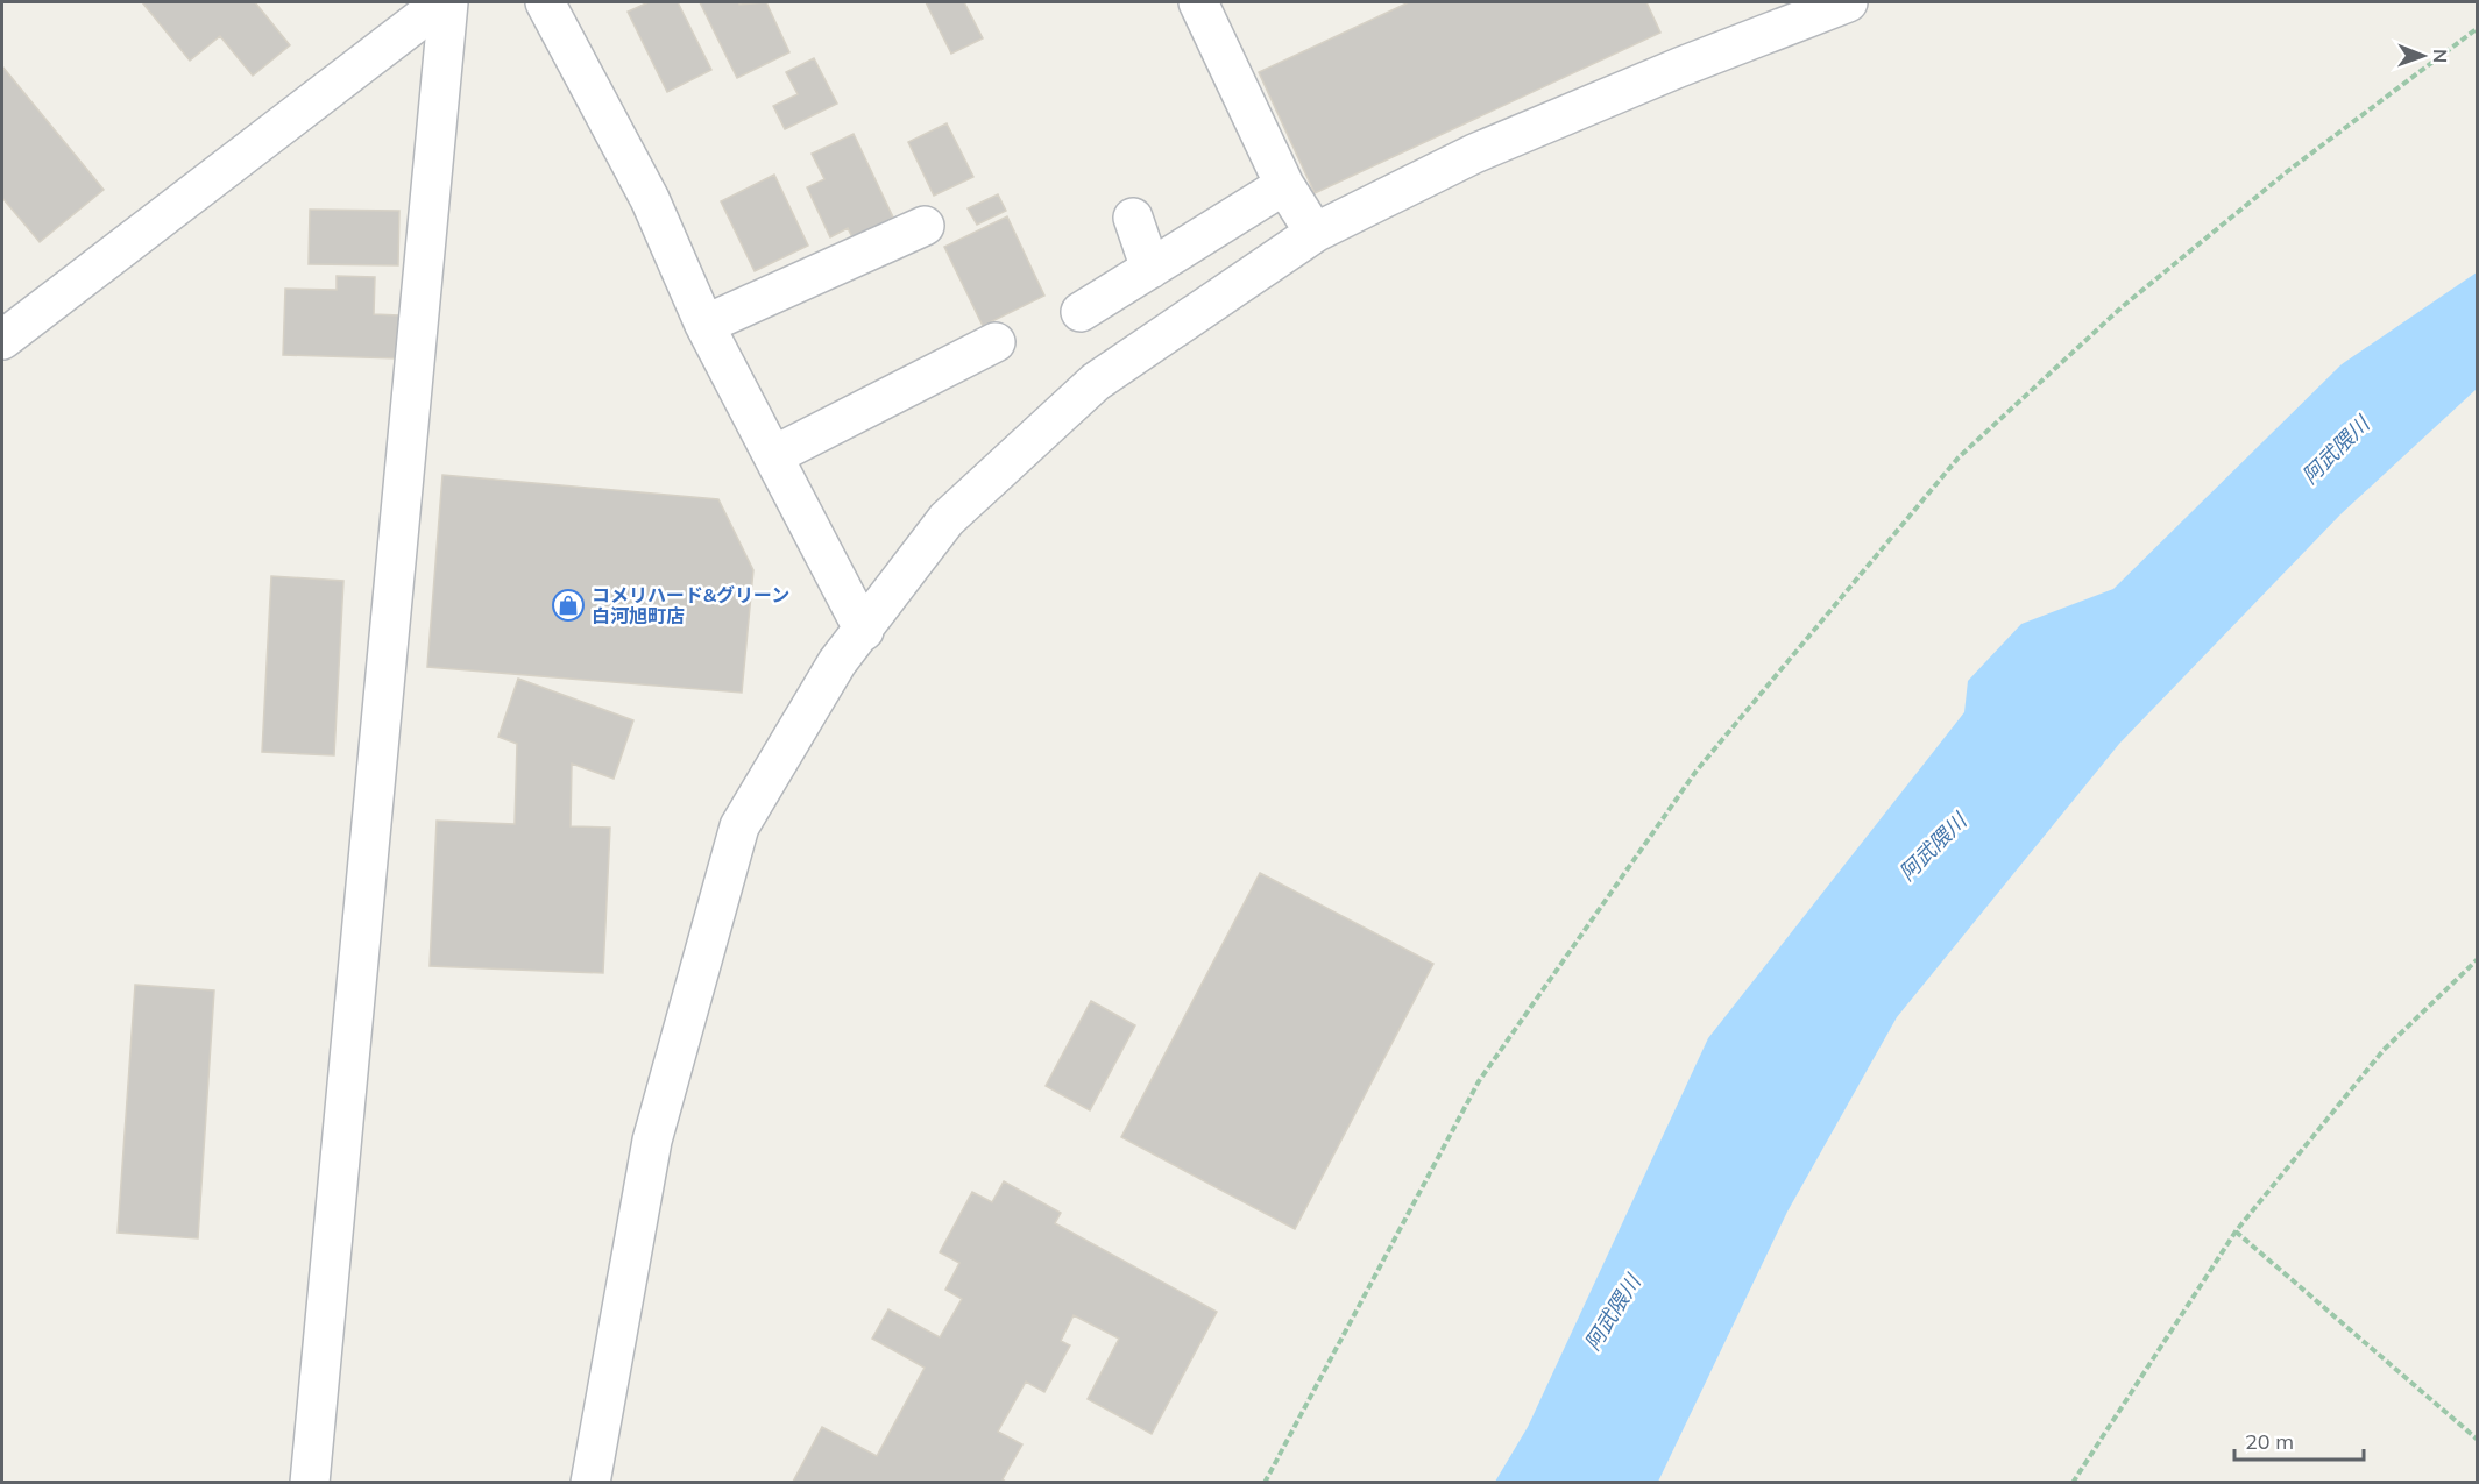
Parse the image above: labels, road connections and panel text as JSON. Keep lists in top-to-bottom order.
{
  "water": ["阿武隈川"],
  "places": {
    "shop": ["コメリハード&グリーン 白河旭町店"]
  },
  "scale_bar": "20 m",
  "north": "right"
}
